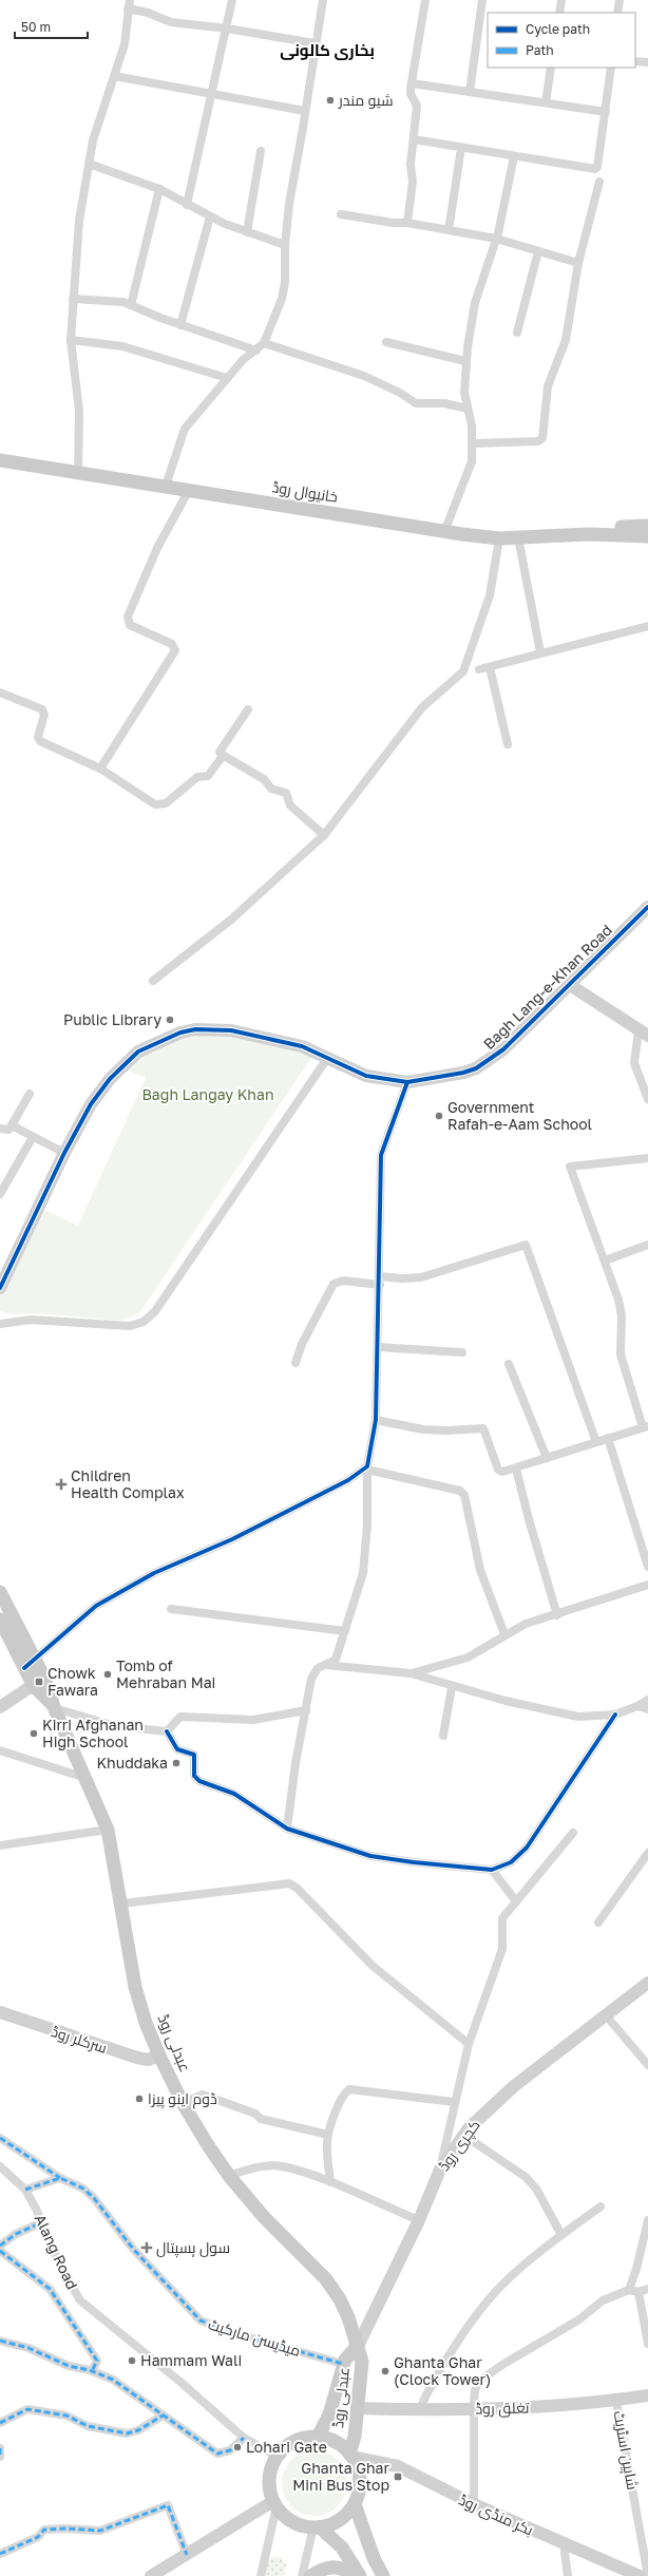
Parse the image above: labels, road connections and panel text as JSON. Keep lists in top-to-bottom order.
{
  "streets": {
    "main road": ["خانیوال روڈ", "عبدلی روڈ"],
    "street": [
      "Bagh Lang-e-Khan Road",
      "سرکلر روڈ",
      "کچری روڈ",
      "Alang Road",
      "میڈیسن مارکیٹ",
      "تغلق روڈ",
      "شاہین اسٹریٹ",
      "بکر منڈی روڈ"
    ]
  },
  "crossings": [
    ["سرکلر روڈ", "عبدلی روڈ"],
    ["عبدلی روڈ", "کچری روڈ"],
    ["عبدلی روڈ", "Alang Road"],
    ["عبدلی روڈ", "میڈیسن مارکیٹ"],
    ["عبدلی روڈ", "تغلق روڈ"],
    ["عبدلی روڈ", "بکر منڈی روڈ"],
    ["Alang Road", "بکر منڈی روڈ"],
    ["تغلق روڈ", "شاہین اسٹریٹ"]
  ],
  "districts": ["بخاری کالونی"],
  "parks": ["Bagh Langay Khan"],
  "places": {
    "other": [
      "شیو مندر",
      "Public Library",
      "Government Rafah-e-Aam School",
      "Tomb of Mehraban Mai",
      "Kirri Afghanan High School",
      "Khuddaka",
      "ڈوم اینو پیزا",
      "Hammam Wali",
      "Ghanta Ghar (Clock Tower)",
      "Lohari Gate"
    ],
    "health": ["Children Health Complax", "سول ہسپتال"],
    "transit": ["Chowk Fawara", "Ghanta Ghar Mini Bus Stop"]
  },
  "legend": ["Cycle path", "Path"],
  "scale_bar": "50 m"
}
